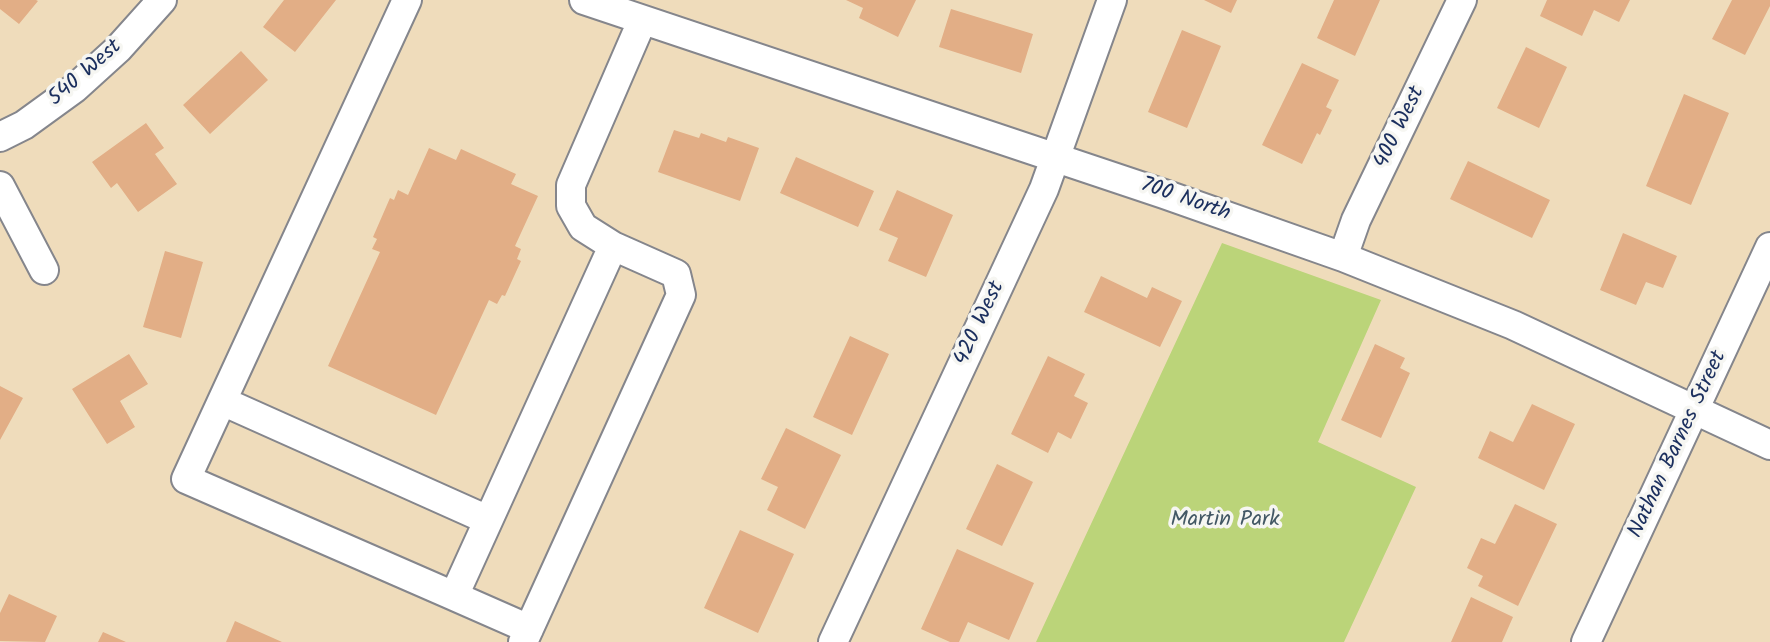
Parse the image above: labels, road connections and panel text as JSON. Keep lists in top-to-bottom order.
{
  "streets": {
    "street": [
      "540 West",
      "400 West",
      "700 North",
      "420 West",
      "Nathan Barnes Street"
    ]
  },
  "crossings": [
    ["400 West", "700 North"],
    ["700 North", "420 West"],
    ["700 North", "Nathan Barnes Street"]
  ],
  "parks": ["Martin Park"]
}
